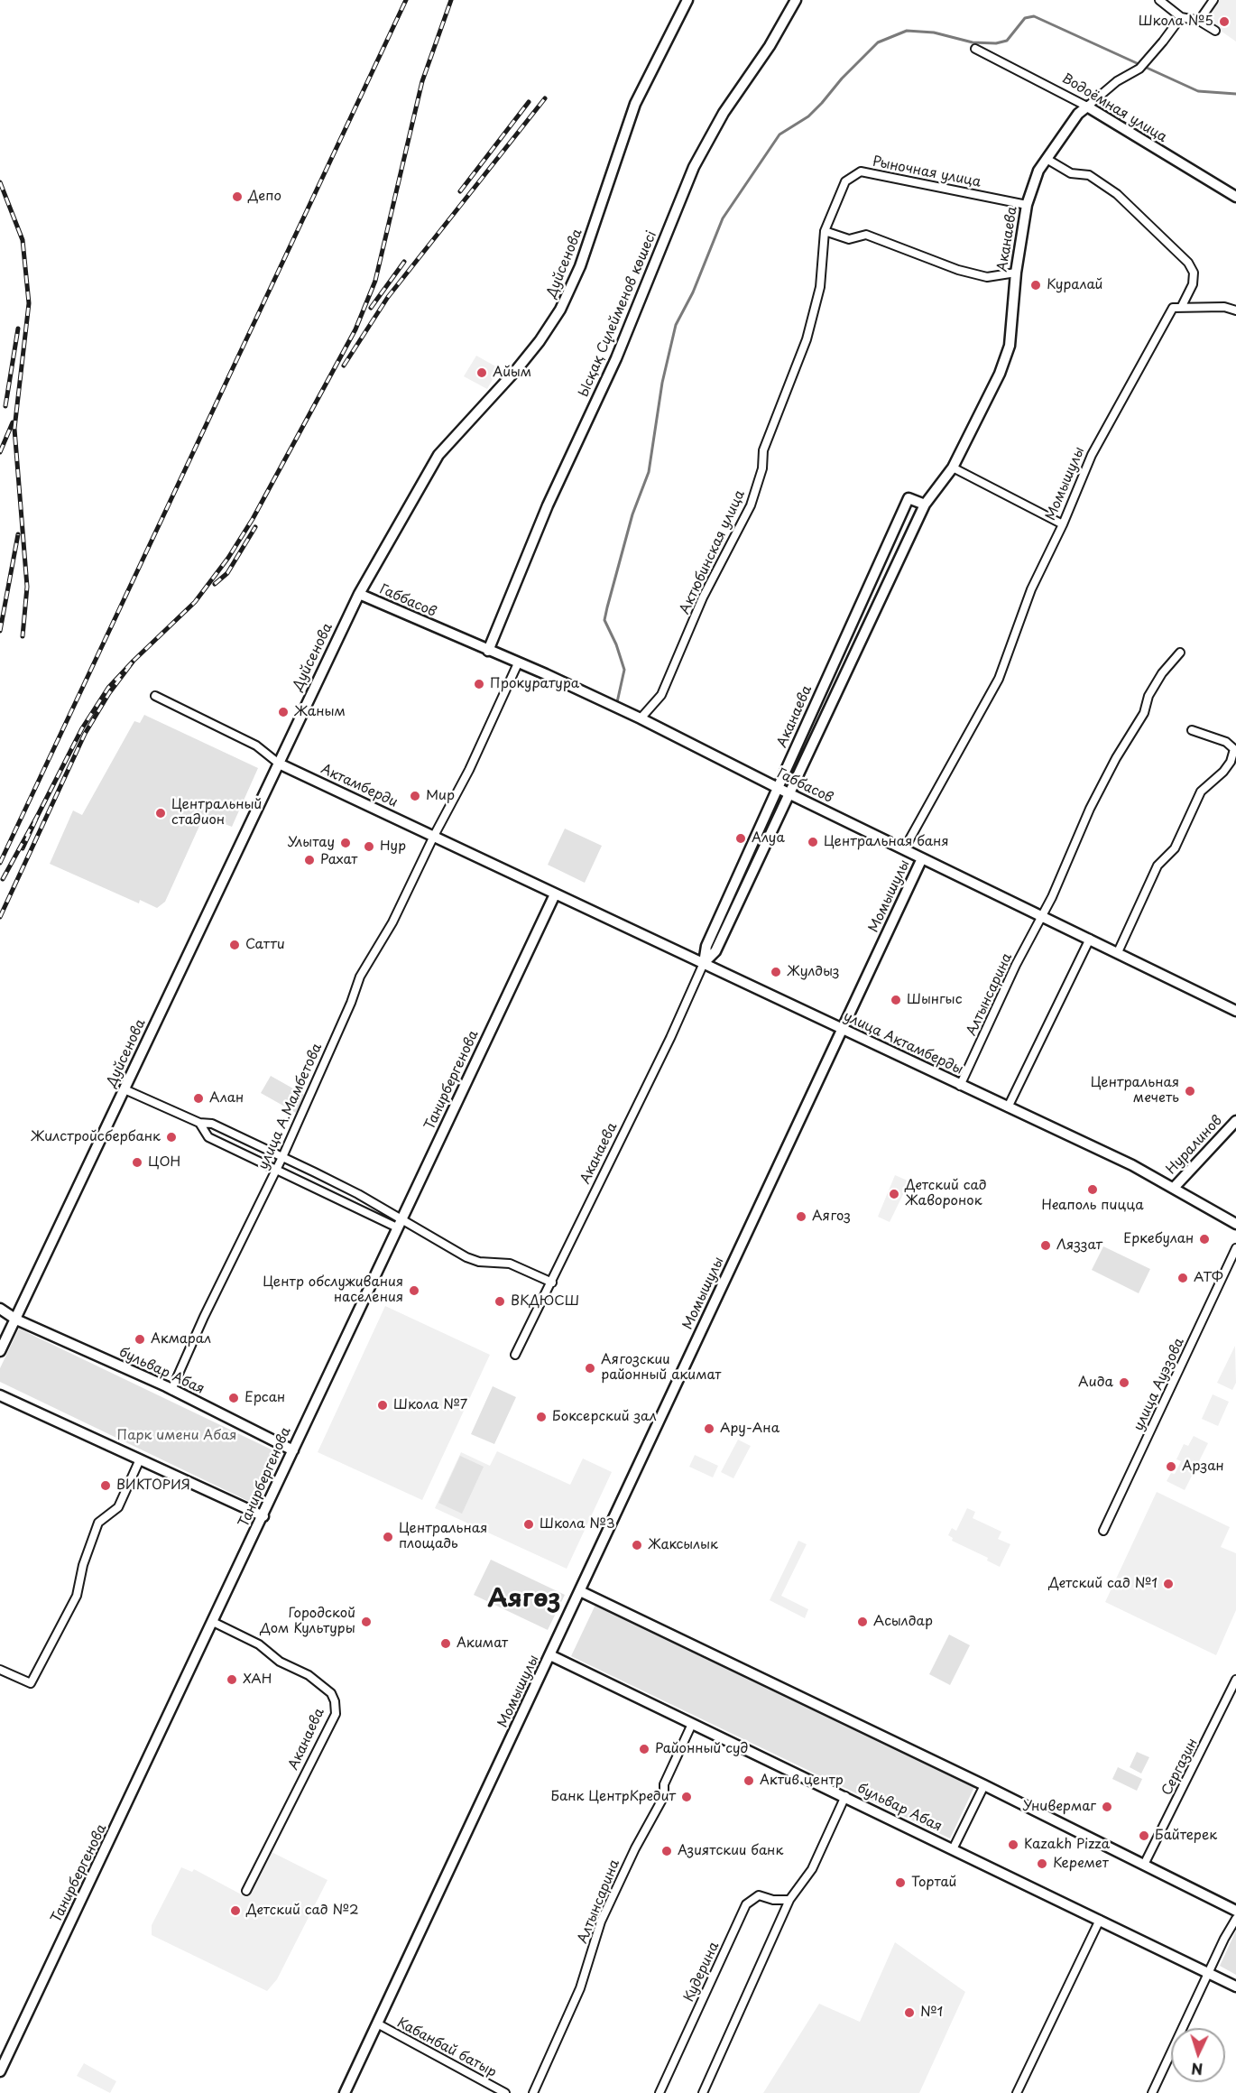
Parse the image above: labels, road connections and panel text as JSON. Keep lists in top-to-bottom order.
{
  "streets": {
    "main road": [
      "Водоёмная улица",
      "Аканаева",
      "Дуйсенова",
      "Ысқақ Сүлейменов көшесі",
      "Момышулы",
      "Габбасов",
      "Актамберди",
      "улица Актамберды",
      "Танирбергенова",
      "Нуралинов",
      "бульвар Абая"
    ],
    "street": [
      "Рыночная улица",
      "Актюбинская улица",
      "Алтынсарина",
      "улица А.Мамбетова",
      "улица Ауэзова",
      "Сергазин",
      "Кудерина",
      "Кабанбай батыр"
    ]
  },
  "crossings": [
    ["Водоёмная улица", "Аканаева"],
    ["Рыночная улица", "Аканаева"],
    ["Рыночная улица", "Актюбинская улица"],
    ["Аканаева", "Габбасов"],
    ["Аканаева", "улица Актамберды"],
    ["Аканаева", "Танирбергенова"],
    ["Дуйсенова", "Габбасов"],
    ["Дуйсенова", "Актамберди"],
    ["Дуйсенова", "бульвар Абая"],
    ["Ысқақ Сүлейменов көшесі", "Габбасов"],
    ["Момышулы", "Габбасов"],
    ["Момышулы", "улица Актамберды"],
    ["Момышулы", "бульвар Абая"],
    ["Момышулы", "Кабанбай батыр"],
    ["Актюбинская улица", "Габбасов"],
    ["Габбасов", "Алтынсарина"],
    ["Габбасов", "улица А.Мамбетова"],
    ["Актамберди", "улица Актамберды"],
    ["Актамберди", "Танирбергенова"],
    ["Актамберди", "улица А.Мамбетова"],
    ["Алтынсарина", "улица Актамберды"],
    ["Алтынсарина", "бульвар Абая"],
    ["улица Актамберды", "Танирбергенова"],
    ["улица Актамберды", "Нуралинов"],
    ["Танирбергенова", "бульвар Абая"],
    ["улица А.Мамбетова", "бульвар Абая"]
  ],
  "districts": ["Аягөз"],
  "parks": ["Парк имени Абая"],
  "places": [
    "Школа №5",
    "Депо",
    "Куралай",
    "Айым",
    "Прокуратура",
    "Жаным",
    "Мир",
    "Центральный стадион",
    "Алуа",
    "Центральная баня",
    "Улытау",
    "Нур",
    "Рахат",
    "Сатти",
    "Жулдыз",
    "Шынгыс",
    "Центральная мечеть",
    "Алан",
    "Жилстройсбербанк",
    "ЦОН",
    "Неаполь пицца",
    "Детский сад Жаворонок",
    "Аягоз",
    "Еркебулан",
    "Ляззат",
    "АТФ",
    "Центр обслуживания населения",
    "ВКДЮСШ",
    "Акмарал",
    "Аягозскии районный акимат",
    "Аида",
    "Ерсан",
    "Школа №7",
    "Боксерский зал",
    "Ару-Ана",
    "Арзан",
    "ВИКТОРИЯ",
    "Школа №3",
    "Центральная площадь",
    "Жаксылык",
    "Детский сад №1",
    "Городской Дом Культуры",
    "Асылдар",
    "Акимат",
    "ХАН",
    "Районный суд",
    "Актив центр",
    "Банк ЦентрКредит",
    "Универмаг",
    "Байтерек",
    "Kazakh Pizza",
    "Азиятскии банк",
    "Керемет",
    "Тортай",
    "Детский сад №2",
    "№1"
  ],
  "north": "bottom"
}
